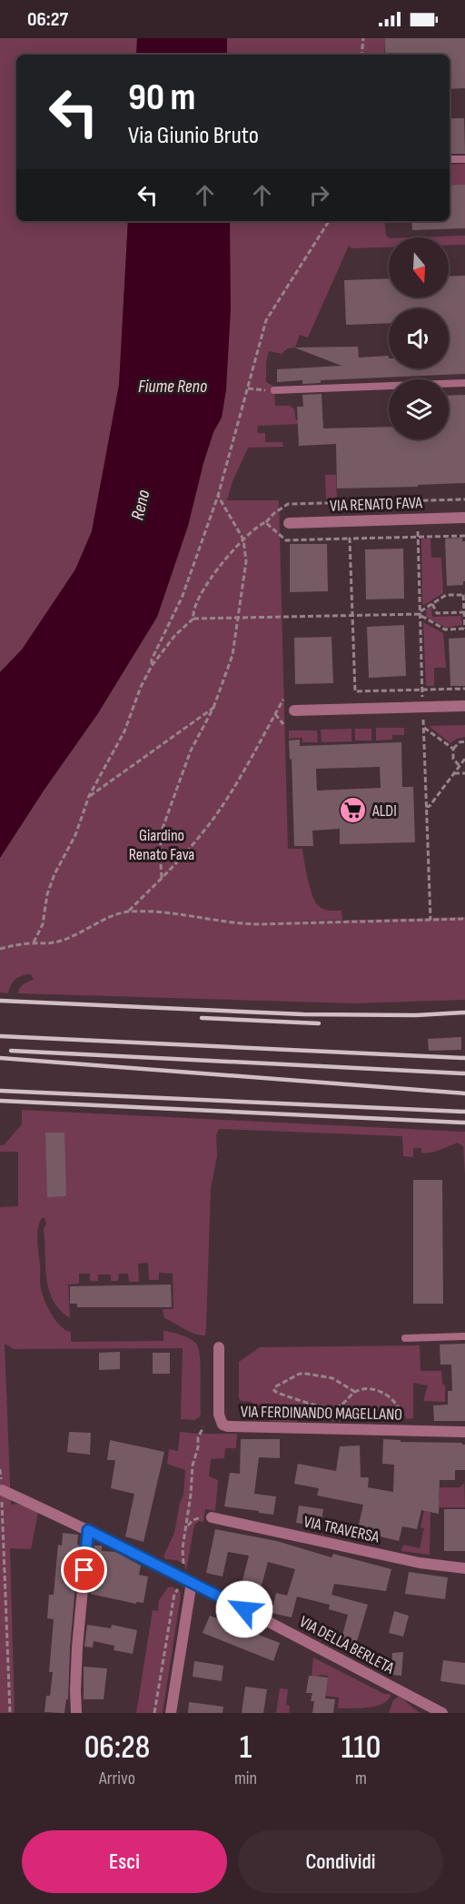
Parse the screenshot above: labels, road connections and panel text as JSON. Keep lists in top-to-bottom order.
{
  "streets": {
    "street": [
      "VIA RENATO FAVA",
      "VIA FERDINANDO MAGELLANO",
      "VIA TRAVERSA",
      "VIA DELLA BERLETA"
    ]
  },
  "water": ["Fiume Reno", "Reno"],
  "parks": ["Giardino Renato Fava"],
  "places": {
    "supermarket": ["ALDI"]
  },
  "north": "bottom",
  "page": {
    "status": "06:27",
    "turn": ["90 m", "Via Giunio Bruto"],
    "eta": [
      "06:28",
      "Arrivo",
      "1",
      "min",
      "110",
      "m"
    ],
    "buttons": ["Esci", "Condividi"]
  }
}
